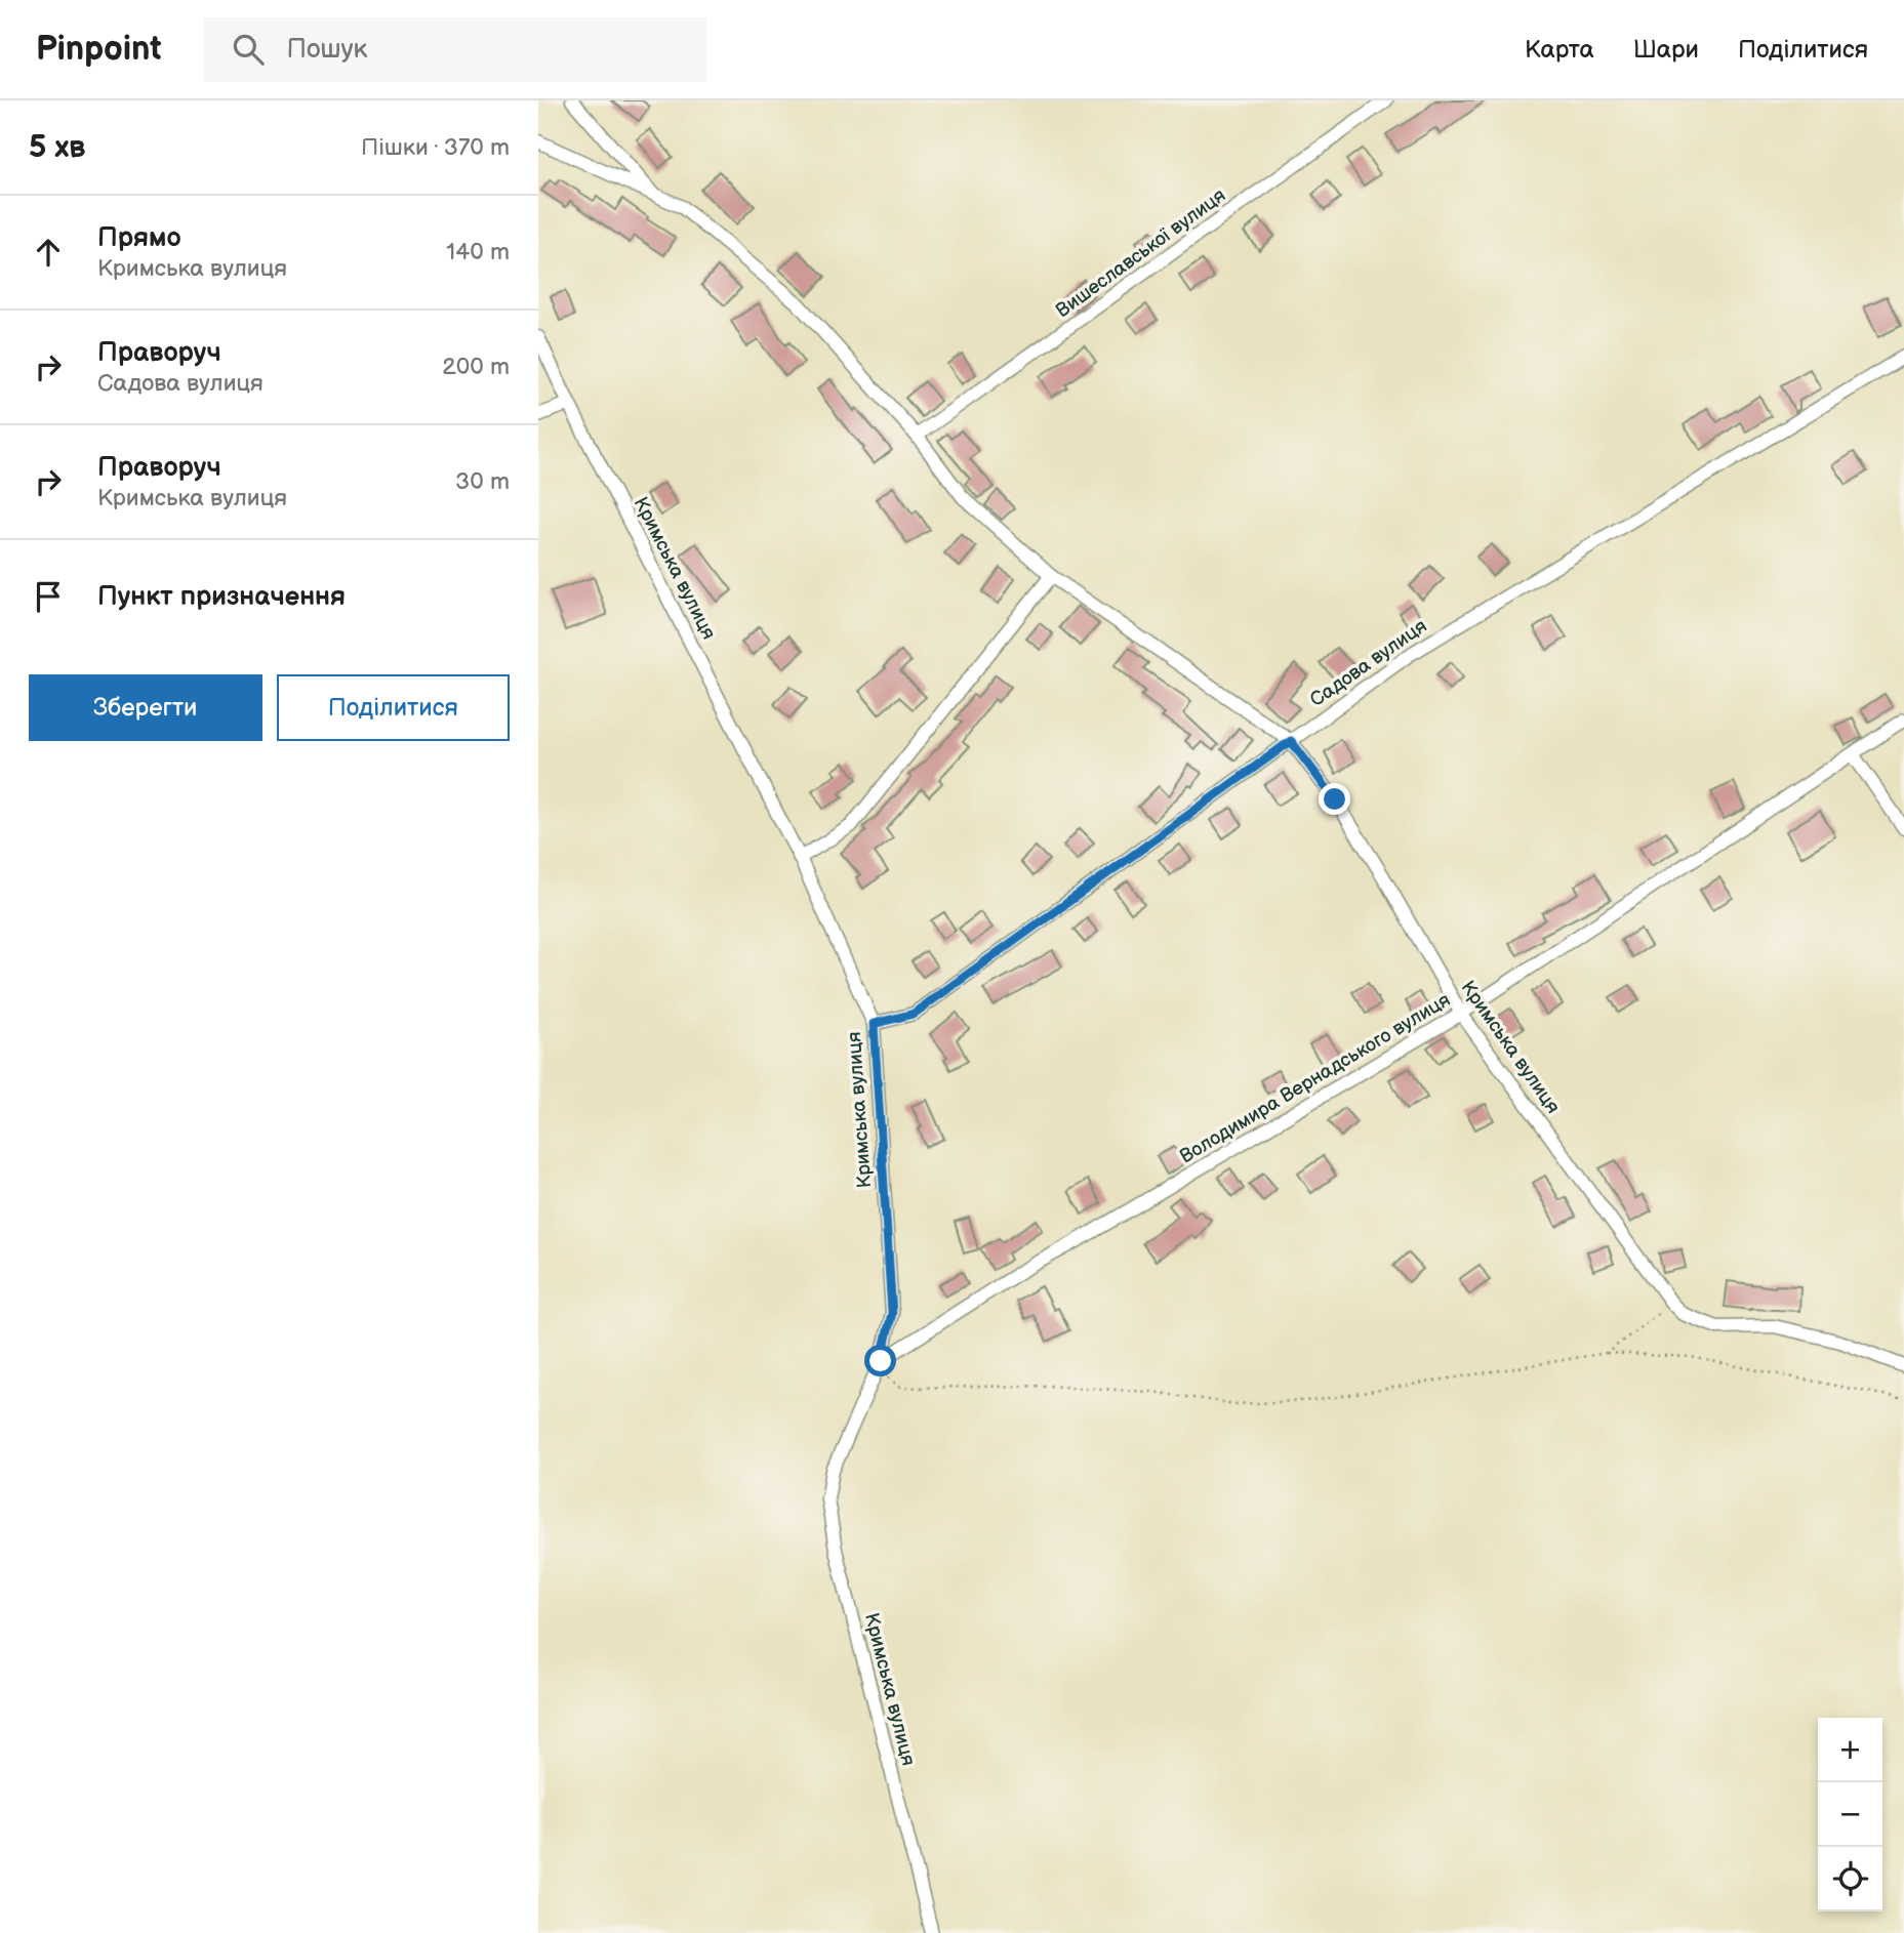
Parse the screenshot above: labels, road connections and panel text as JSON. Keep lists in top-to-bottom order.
{
  "streets": {
    "street": [
      "Вишеславської вулиця",
      "Кримська вулиця",
      "Садова вулиця",
      "Володимира Вернадського вулиця"
    ]
  },
  "crossings": [
    ["Вишеславської вулиця", "Кримська вулиця"],
    ["Кримська вулиця", "Садова вулиця"],
    ["Кримська вулиця", "Володимира Вернадського вулиця"]
  ],
  "page": {
    "header": "Pinpoint",
    "search": "Пошук",
    "nav": ["Карта", "Шари", "Поділитися"],
    "heading": ["5 хв", "Пішки · 370 m"],
    "list": [
      ["Прямо", "Кримська вулиця", "140 m"],
      ["Праворуч", "Садова вулиця", "200 m"],
      ["Праворуч", "Кримська вулиця", "30 m"],
      "Пункт призначення"
    ],
    "buttons": ["Зберегти", "Поділитися"],
    "map_buttons": ["+", "−"]
  }
}
